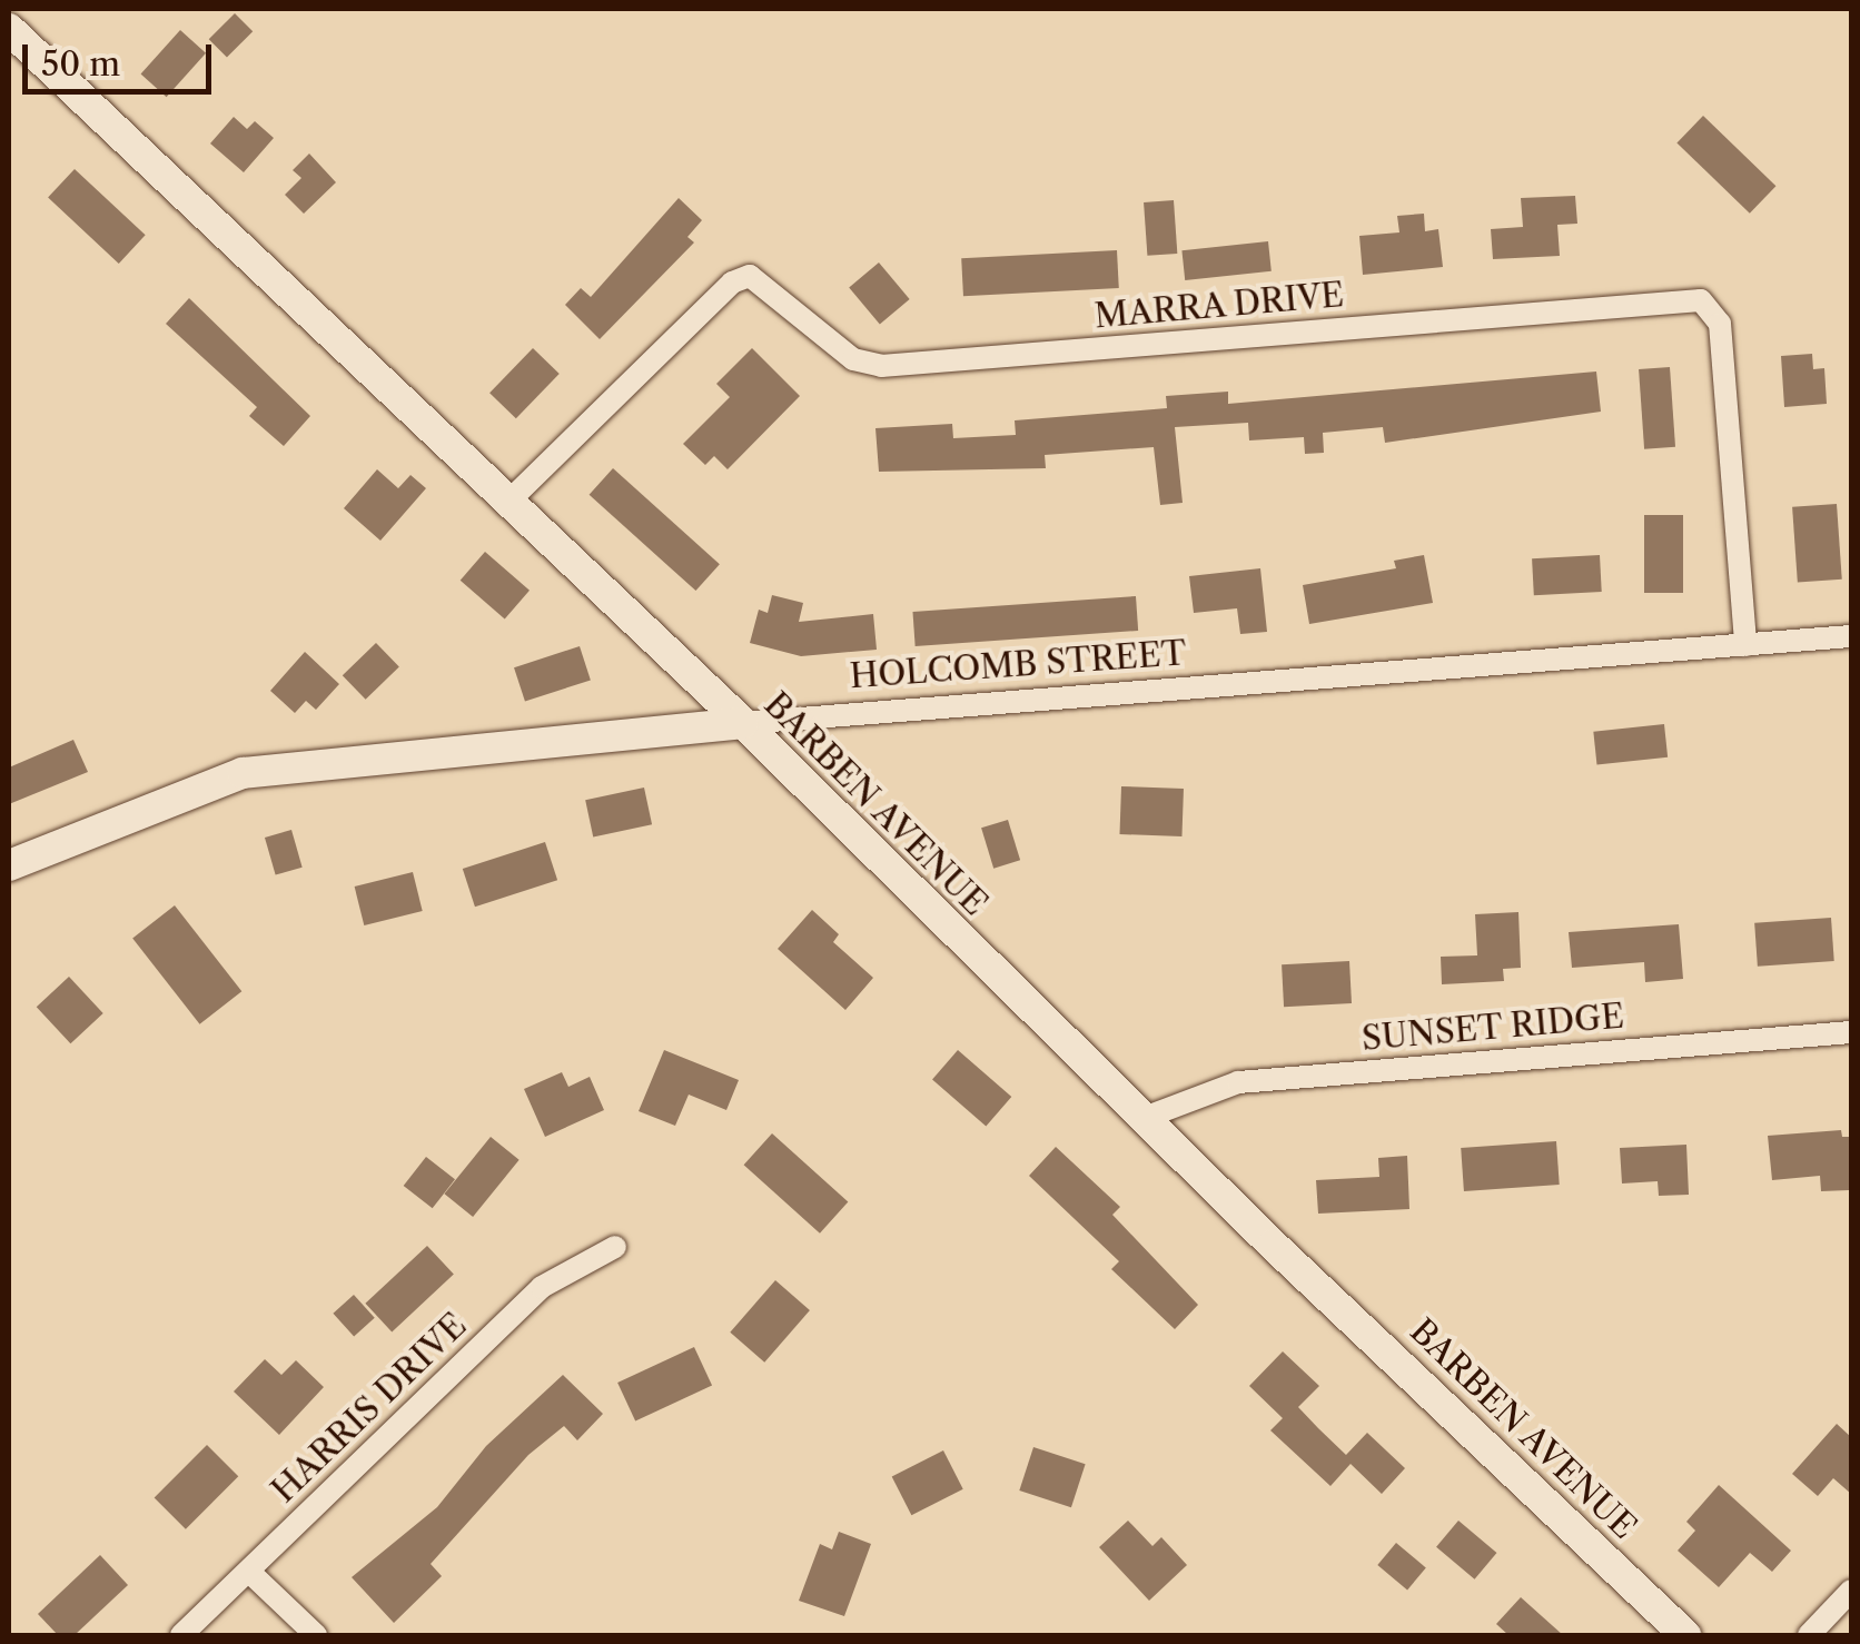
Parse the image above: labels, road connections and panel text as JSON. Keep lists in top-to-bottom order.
{
  "streets": {
    "street": [
      "MARRA DRIVE",
      "HOLCOMB STREET",
      "BARBEN AVENUE",
      "SUNSET RIDGE",
      "HARRIS DRIVE"
    ]
  },
  "crossings": [
    ["MARRA DRIVE", "HOLCOMB STREET"],
    ["MARRA DRIVE", "BARBEN AVENUE"],
    ["HOLCOMB STREET", "BARBEN AVENUE"],
    ["BARBEN AVENUE", "SUNSET RIDGE"]
  ],
  "scale_bar": "50 m"
}
